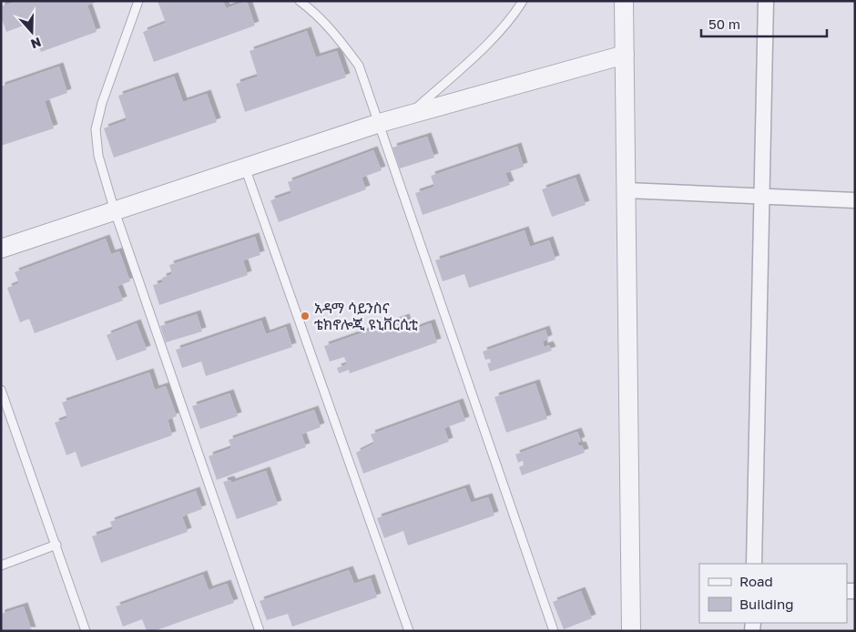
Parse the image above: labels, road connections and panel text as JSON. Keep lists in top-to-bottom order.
{
  "places": ["አዳማ ሳይንስና ቴክኖሎጂ ዩኒቨርሲቲ"],
  "legend": ["Road", "Building"],
  "scale_bar": "50 m",
  "north": "bottom"
}
